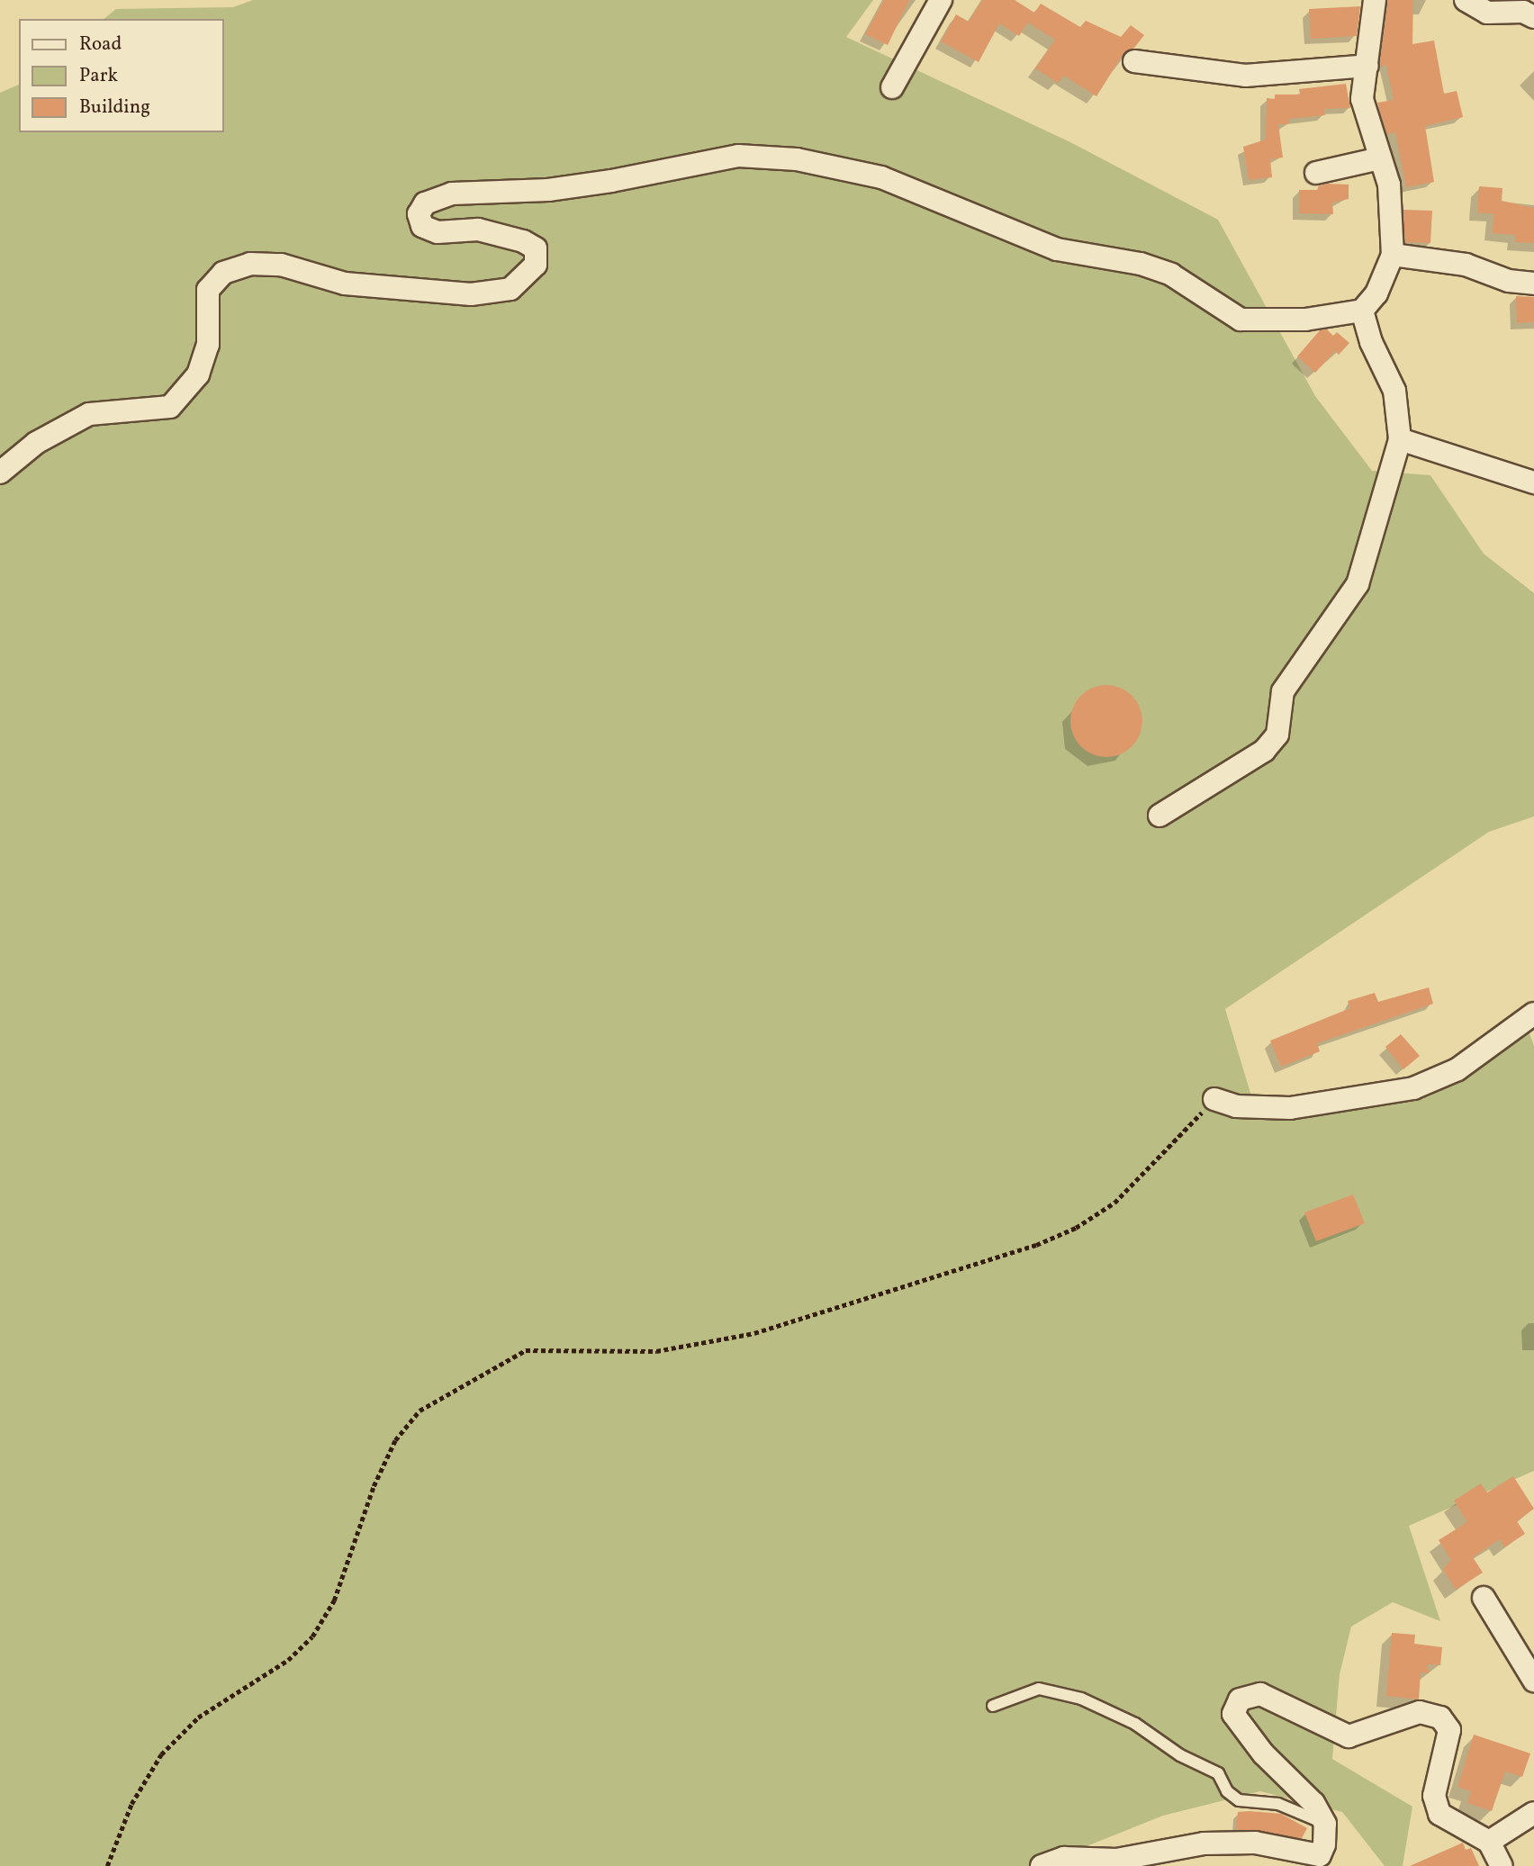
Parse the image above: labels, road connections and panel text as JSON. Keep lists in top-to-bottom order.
{
  "legend": ["Road", "Park", "Building"]
}
